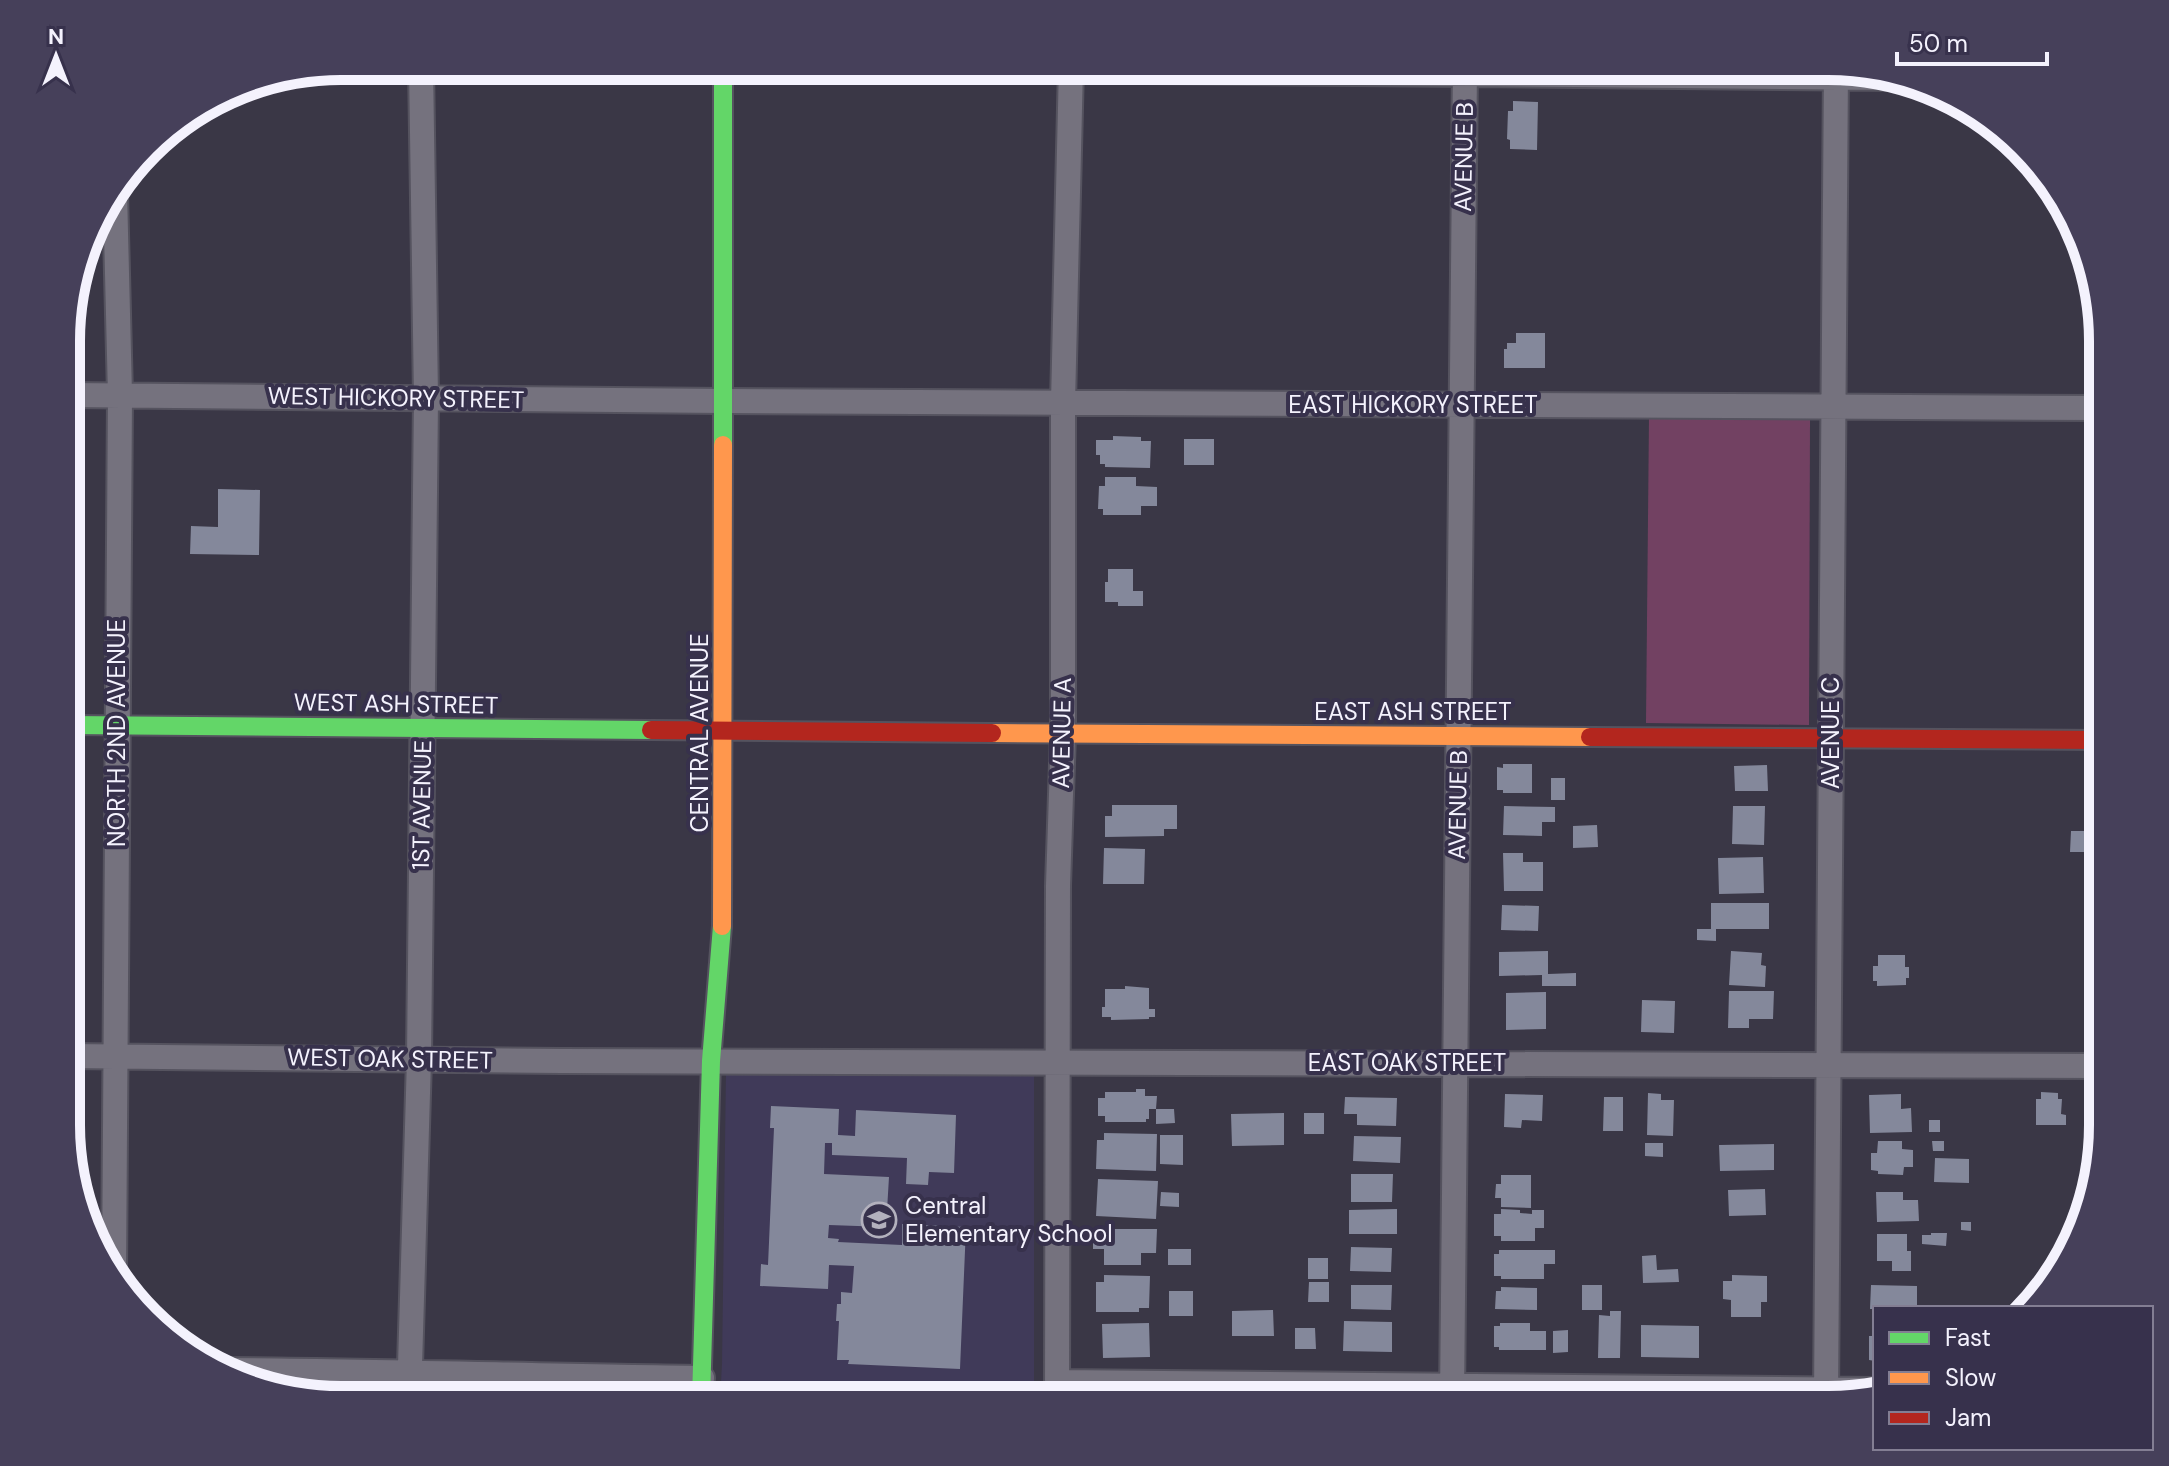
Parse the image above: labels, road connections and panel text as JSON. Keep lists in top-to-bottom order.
{
  "streets": {
    "street": [
      "AVENUE B",
      "WEST HICKORY STREET",
      "EAST HICKORY STREET",
      "WEST ASH STREET",
      "EAST ASH STREET",
      "NORTH 2ND AVENUE",
      "CENTRAL AVENUE",
      "AVENUE A",
      "AVENUE C",
      "1ST AVENUE",
      "WEST OAK STREET",
      "EAST OAK STREET"
    ]
  },
  "crossings": [
    ["AVENUE B", "EAST HICKORY STREET"],
    ["AVENUE B", "EAST ASH STREET"],
    ["AVENUE B", "EAST OAK STREET"],
    ["WEST HICKORY STREET", "EAST HICKORY STREET"],
    ["WEST HICKORY STREET", "NORTH 2ND AVENUE"],
    ["WEST HICKORY STREET", "CENTRAL AVENUE"],
    ["WEST HICKORY STREET", "1ST AVENUE"],
    ["EAST HICKORY STREET", "CENTRAL AVENUE"],
    ["EAST HICKORY STREET", "AVENUE A"],
    ["EAST HICKORY STREET", "AVENUE C"],
    ["WEST ASH STREET", "EAST ASH STREET"],
    ["WEST ASH STREET", "NORTH 2ND AVENUE"],
    ["WEST ASH STREET", "CENTRAL AVENUE"],
    ["WEST ASH STREET", "1ST AVENUE"],
    ["EAST ASH STREET", "CENTRAL AVENUE"],
    ["EAST ASH STREET", "AVENUE A"],
    ["EAST ASH STREET", "AVENUE C"],
    ["NORTH 2ND AVENUE", "WEST OAK STREET"],
    ["CENTRAL AVENUE", "WEST OAK STREET"],
    ["CENTRAL AVENUE", "EAST OAK STREET"],
    ["AVENUE A", "EAST OAK STREET"],
    ["AVENUE C", "EAST OAK STREET"],
    ["1ST AVENUE", "WEST OAK STREET"],
    ["WEST OAK STREET", "EAST OAK STREET"]
  ],
  "places": {
    "school or university": ["Central Elementary School"]
  },
  "legend": ["Fast", "Slow", "Jam"],
  "scale_bar": "50 m",
  "north": "top"
}
